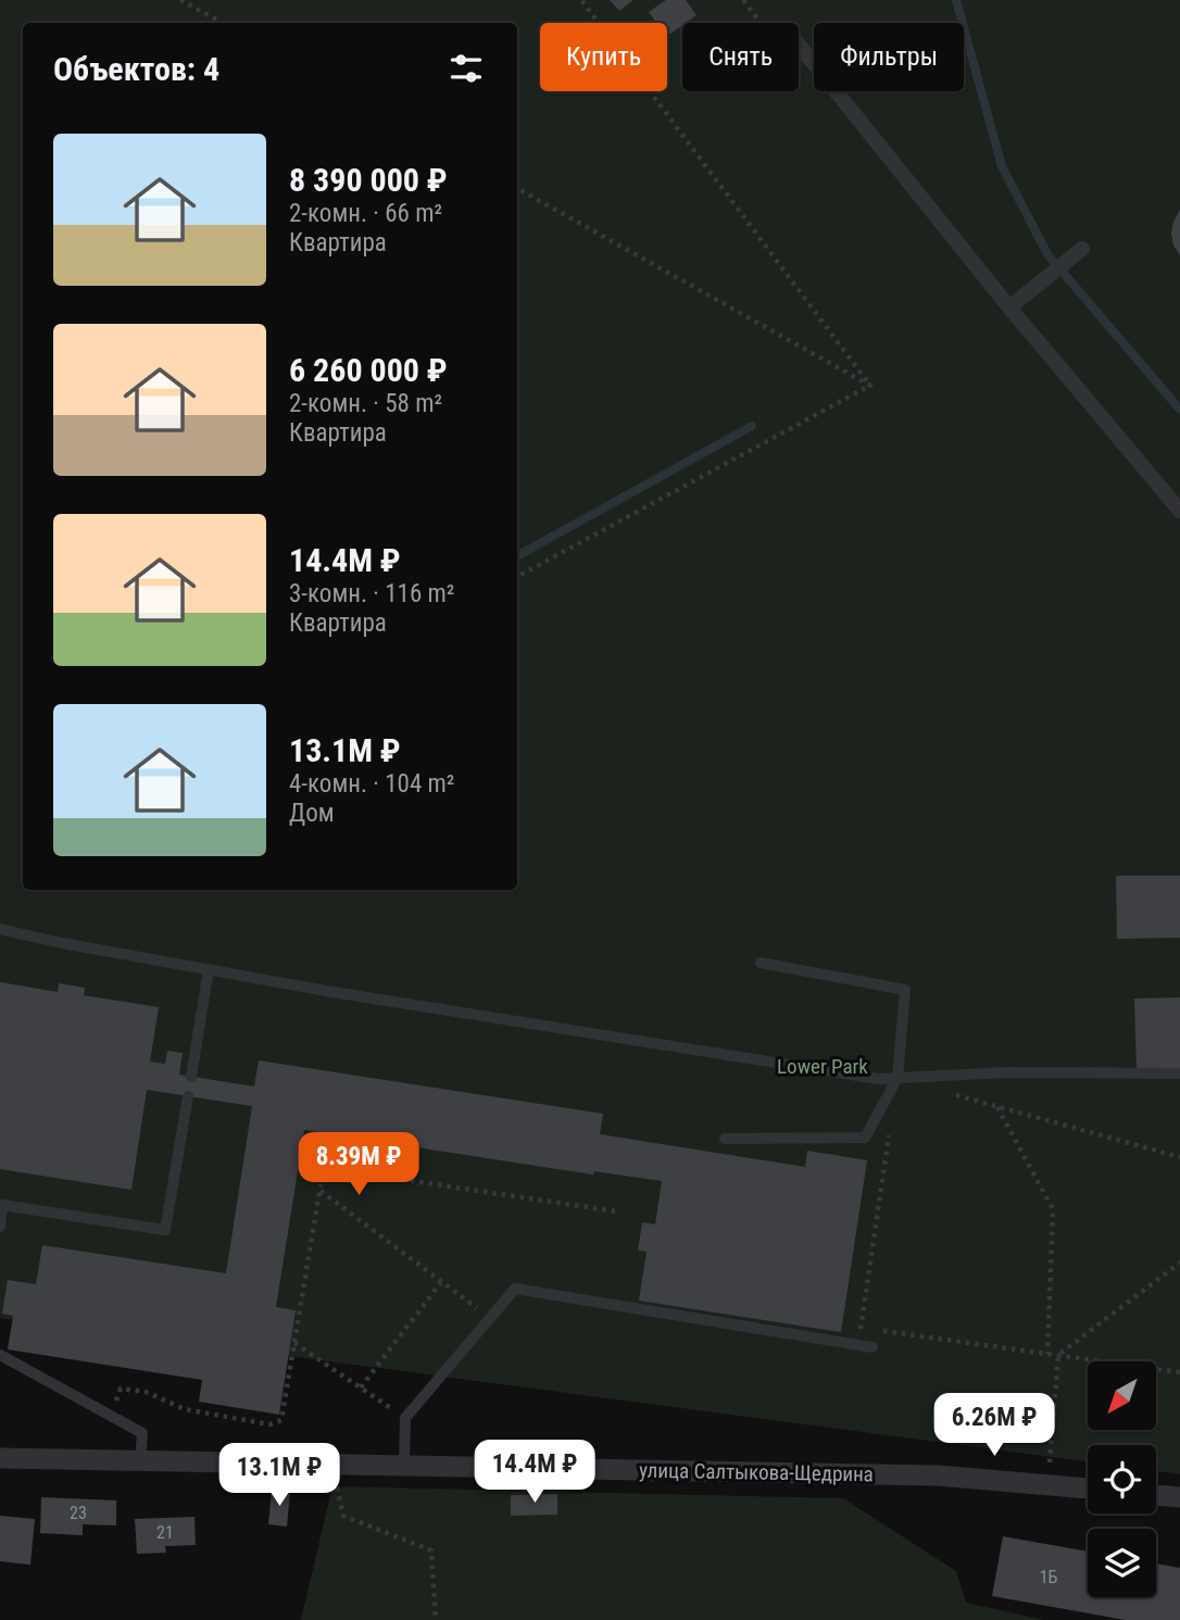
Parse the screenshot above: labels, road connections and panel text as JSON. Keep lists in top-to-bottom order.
{
  "streets": {
    "street": ["улица Салтыкова-Щедрина"]
  },
  "parks": ["Lower Park"],
  "house_numbers": ["23", "21", "1Б"],
  "north": "bottom left",
  "page": {
    "chip": ["Купить", "Снять", "Фильтры"],
    "heading": "Объектов: 4",
    "list": [
      {
        "name": "8 390 000 ₽",
        "note": "2-комн. · 66 m² · Квартира"
      },
      {
        "name": "6 260 000 ₽",
        "note": "2-комн. · 58 m² · Квартира"
      },
      {
        "name": "14.4M ₽",
        "note": "3-комн. · 116 m² · Квартира"
      },
      {
        "name": "13.1M ₽",
        "note": "4-комн. · 104 m² · Дом"
      }
    ],
    "price": [
      "8.39M ₽",
      "6.26M ₽",
      "14.4M ₽",
      "13.1M ₽"
    ]
  }
}
